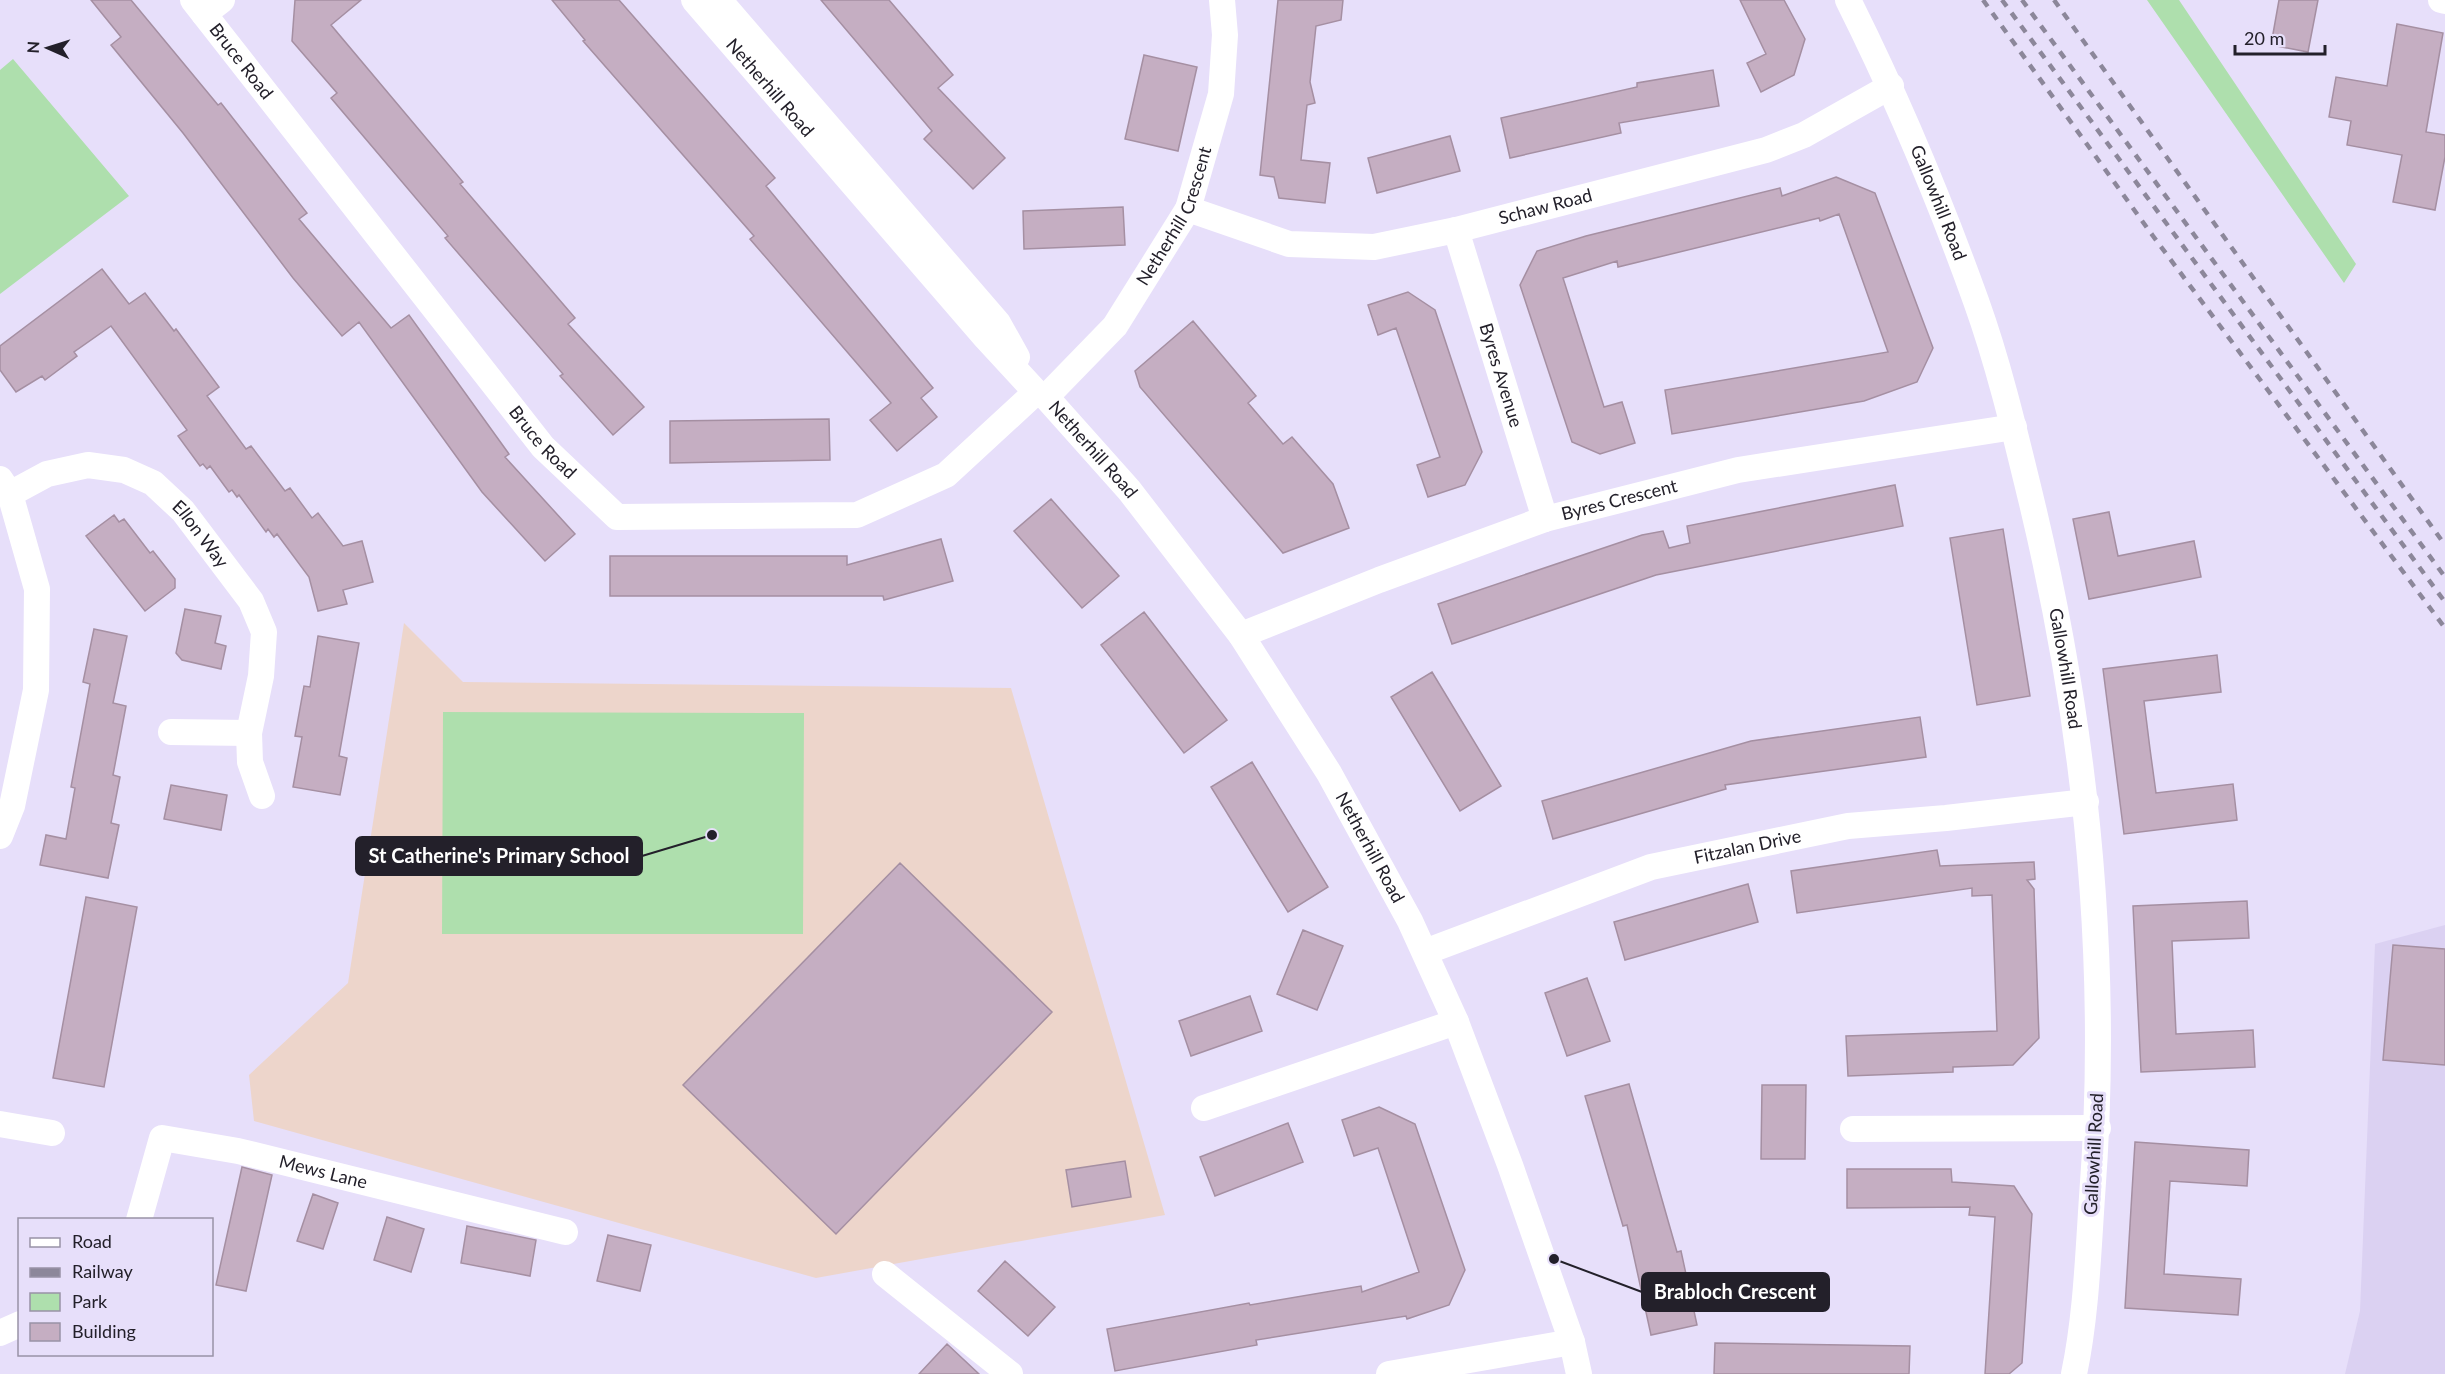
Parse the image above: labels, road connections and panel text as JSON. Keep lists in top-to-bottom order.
{
  "streets": {
    "street": [
      "Bruce Road",
      "Netherhill Road",
      "Gallowhill Road",
      "Schaw Road",
      "Netherhill Crescent",
      "Byres Avenue",
      "Byres Crescent",
      "Ellon Way",
      "Fitzalan Drive",
      "Mews Lane"
    ]
  },
  "crossings": [
    ["Bruce Road", "Netherhill Road"],
    ["Bruce Road", "Netherhill Crescent"],
    ["Netherhill Road", "Netherhill Crescent"],
    ["Netherhill Road", "Byres Crescent"],
    ["Netherhill Road", "Fitzalan Drive"],
    ["Gallowhill Road", "Schaw Road"],
    ["Gallowhill Road", "Byres Crescent"],
    ["Gallowhill Road", "Fitzalan Drive"],
    ["Schaw Road", "Netherhill Crescent"],
    ["Schaw Road", "Byres Avenue"],
    ["Byres Avenue", "Byres Crescent"]
  ],
  "places": ["St Catherine's Primary School", "Brabloch Crescent"],
  "legend": [
    "Road",
    "Railway",
    "Park",
    "Building"
  ],
  "scale_bar": "20 m",
  "north": "left"
}
